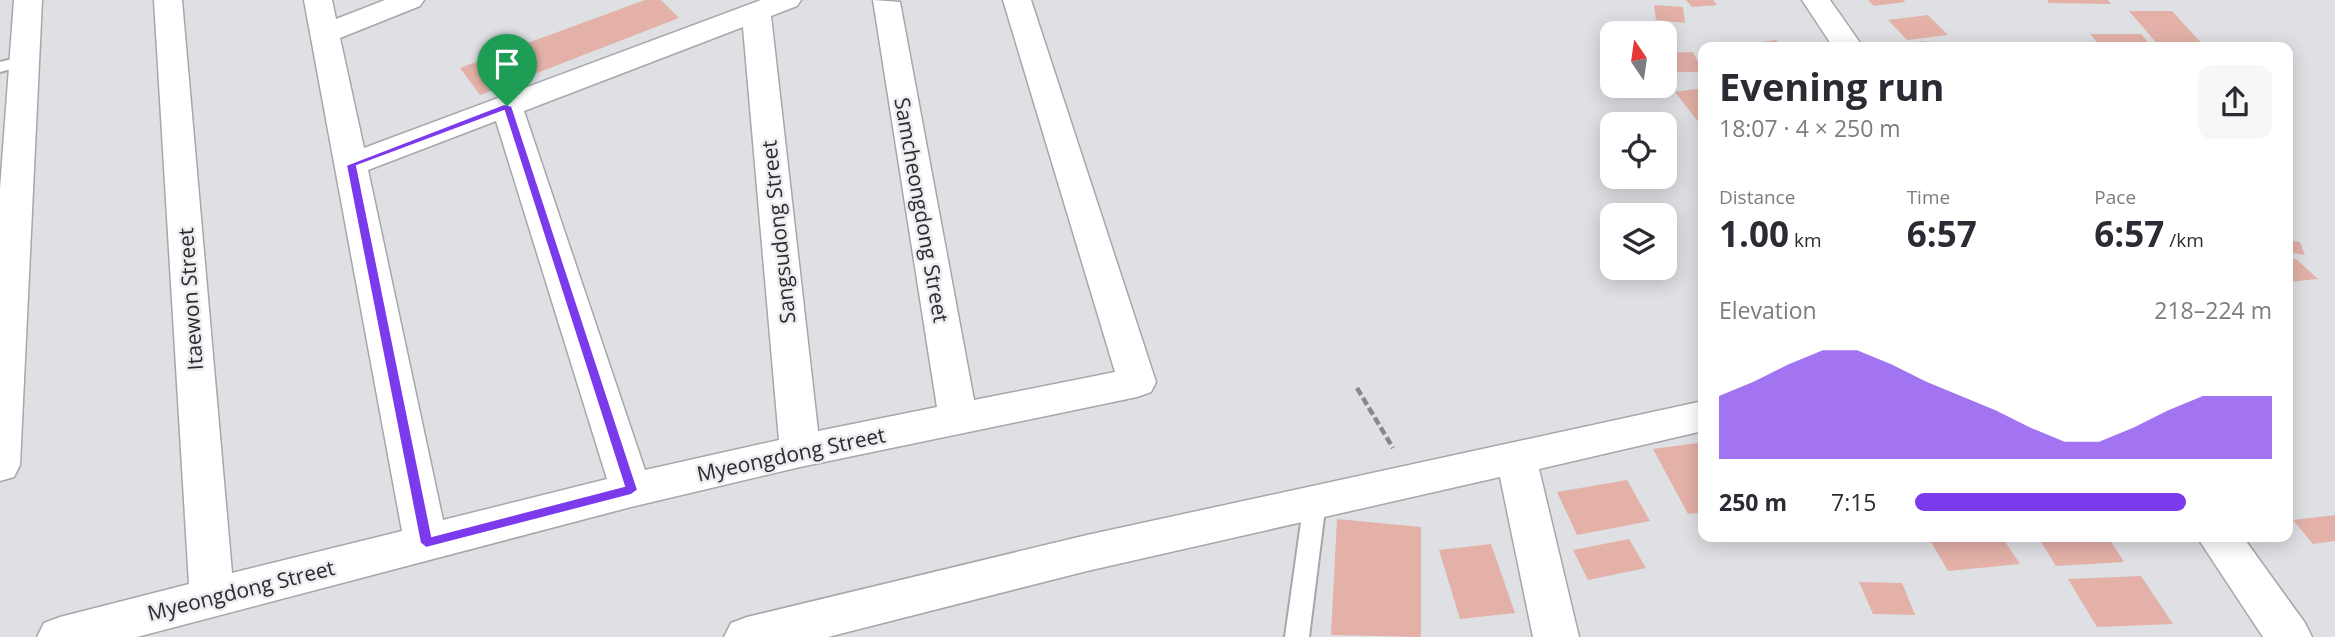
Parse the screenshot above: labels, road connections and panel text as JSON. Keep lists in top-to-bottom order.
{
  "streets": {
    "street": [
      "Samcheongdong Street",
      "Sangsudong Street",
      "Itaewon Street",
      "Myeongdong Street"
    ]
  },
  "crossings": [
    ["Samcheongdong Street", "Myeongdong Street"],
    ["Sangsudong Street", "Myeongdong Street"],
    ["Itaewon Street", "Myeongdong Street"]
  ],
  "north": "top",
  "page": {
    "heading": ["Evening run", "18:07 · 4 × 250 m"],
    "stats": [
      ["Distance", "1.00 km"],
      ["Time", "6:57"],
      ["Pace", "6:57 /km"]
    ],
    "chart": ["Elevation", "218–224 m"],
    "list": [
      {
        "name": "250 m",
        "note": "7:15"
      }
    ]
  }
}
